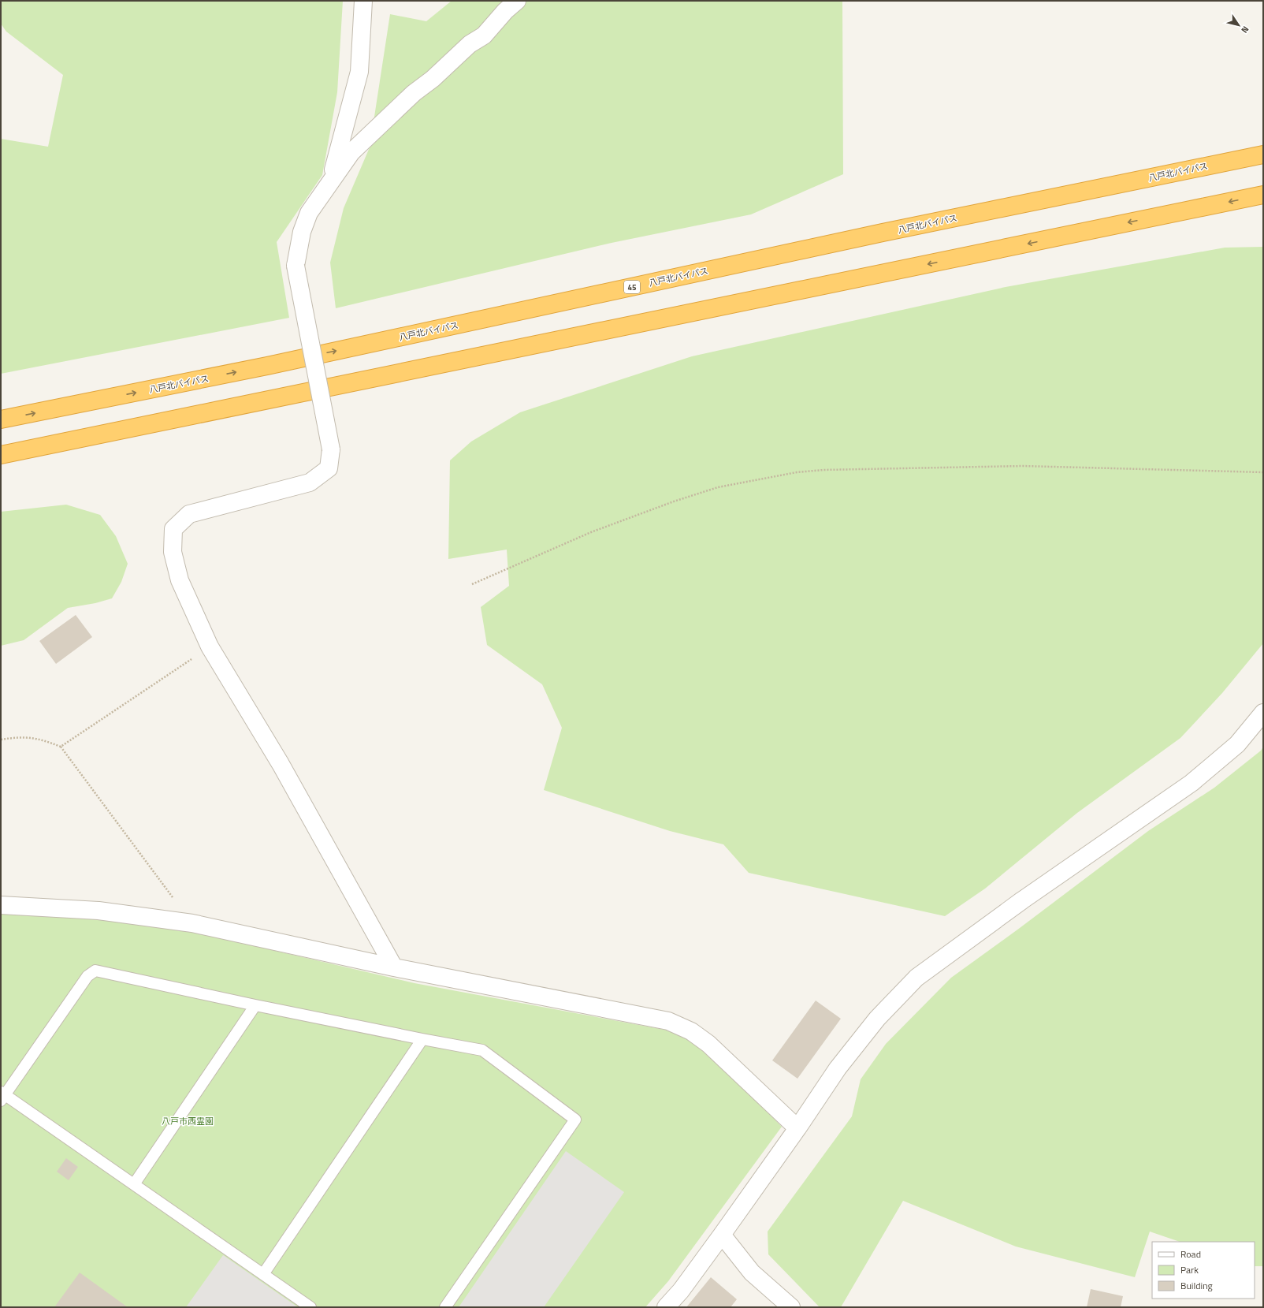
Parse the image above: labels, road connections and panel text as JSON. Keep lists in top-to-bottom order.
{
  "streets": {
    "highway": ["八戸北バイパス", "45"]
  },
  "parks": ["八戸市西霊園"],
  "legend": ["Road", "Park", "Building"],
  "north": "bottom right"
}
